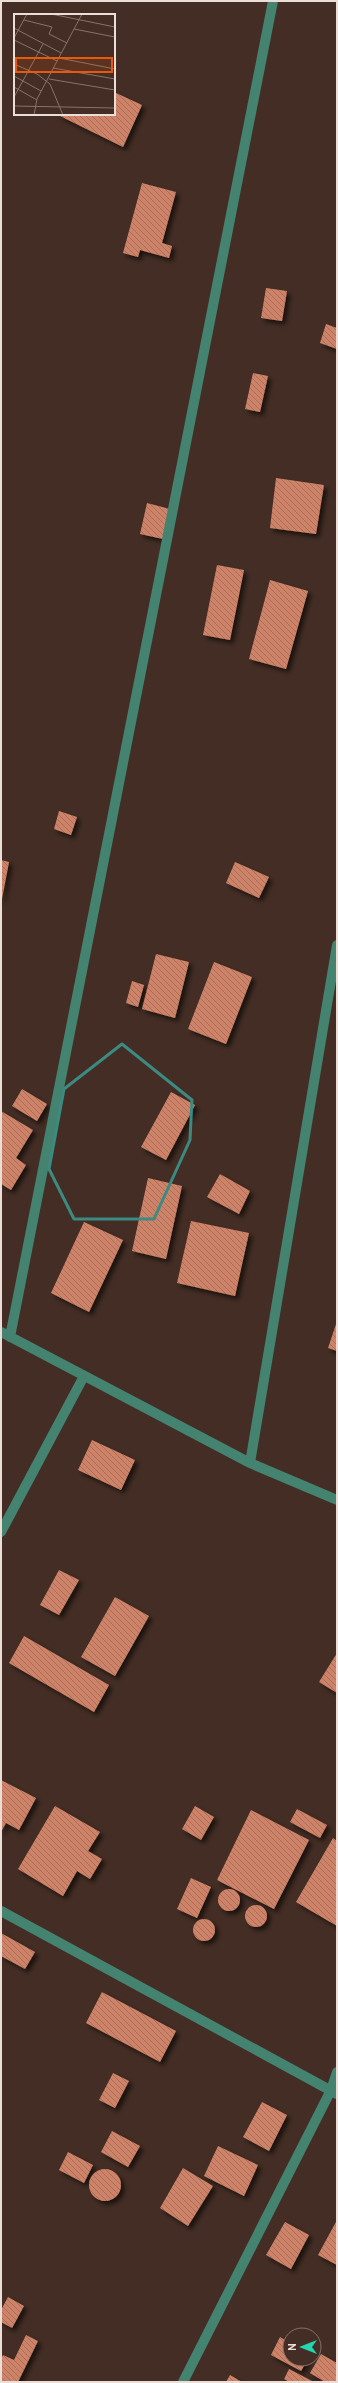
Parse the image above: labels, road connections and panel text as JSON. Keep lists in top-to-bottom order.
{
  "north": "left"
}
